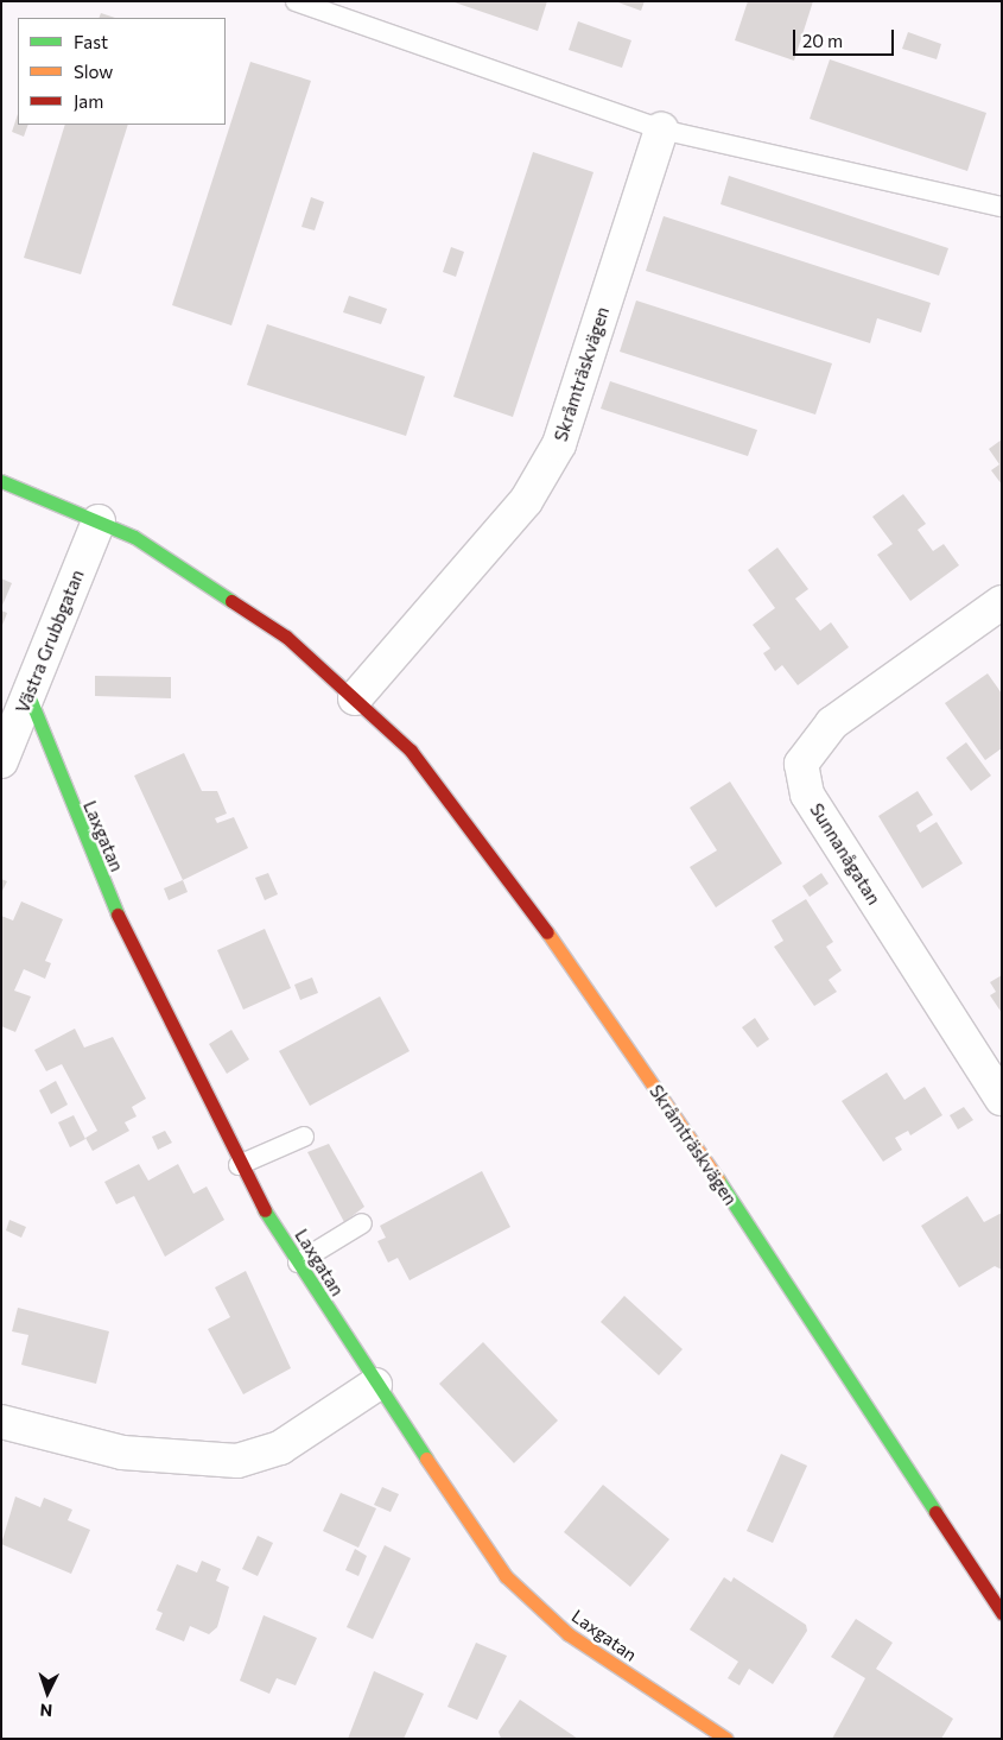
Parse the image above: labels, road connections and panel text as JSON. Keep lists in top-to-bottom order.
{
  "streets": {
    "main road": ["Skråmträskvägen", "Laxgatan"],
    "street": ["Västra Grubbgatan", "Sunnanågatan"]
  },
  "crossings": [
    ["Skråmträskvägen", "Västra Grubbgatan"],
    ["Västra Grubbgatan", "Laxgatan"]
  ],
  "legend": ["Fast", "Slow", "Jam"],
  "scale_bar": "20 m",
  "north": "bottom"
}
